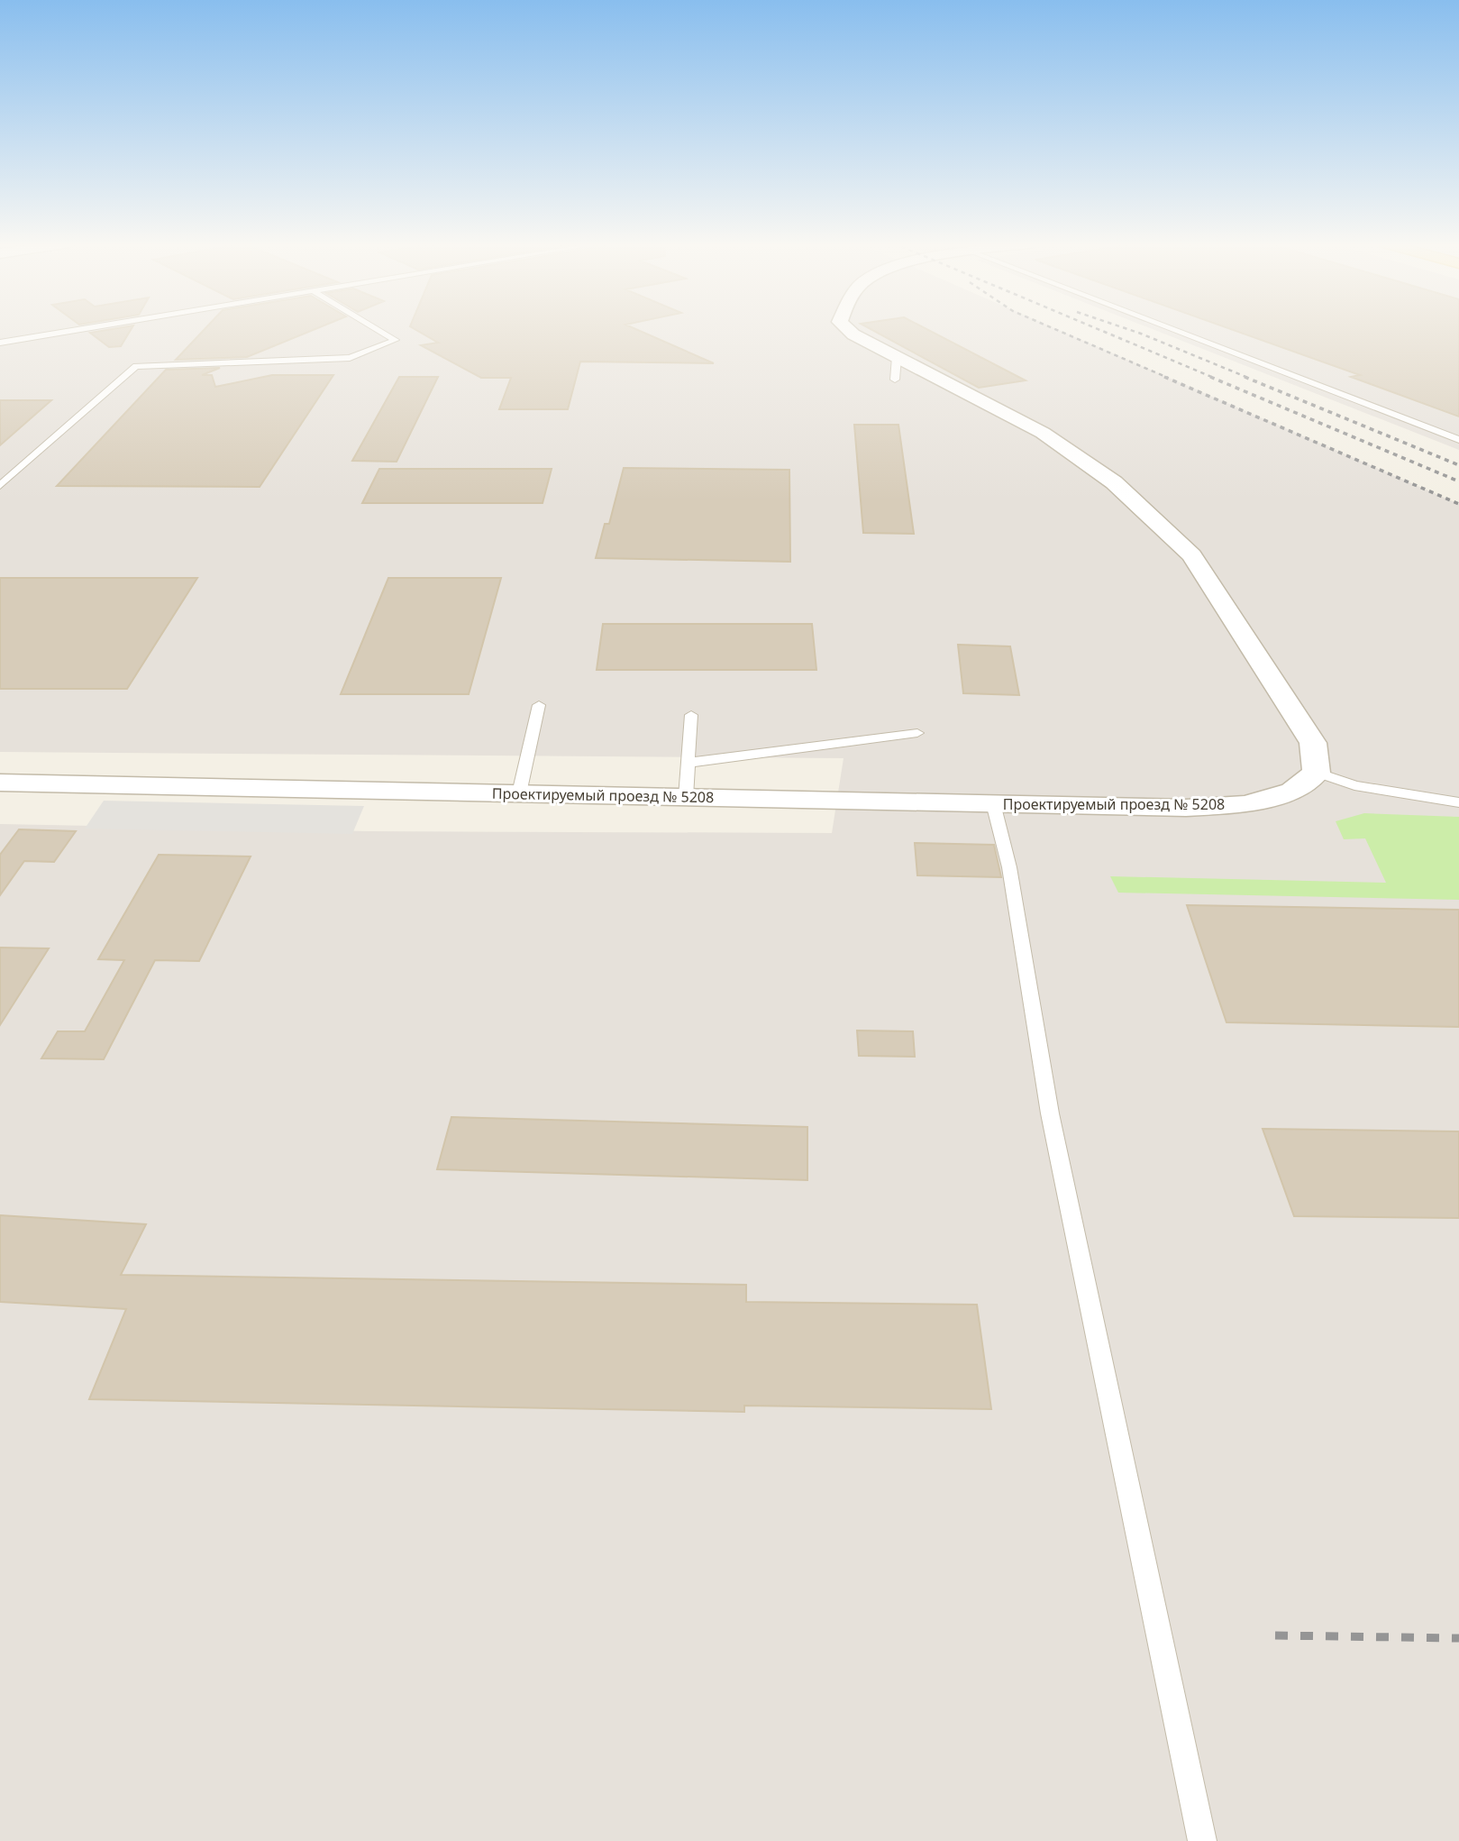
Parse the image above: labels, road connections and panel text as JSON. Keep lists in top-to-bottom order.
{
  "streets": {
    "street": ["Проектируемый проезд № 5208"]
  }
}
